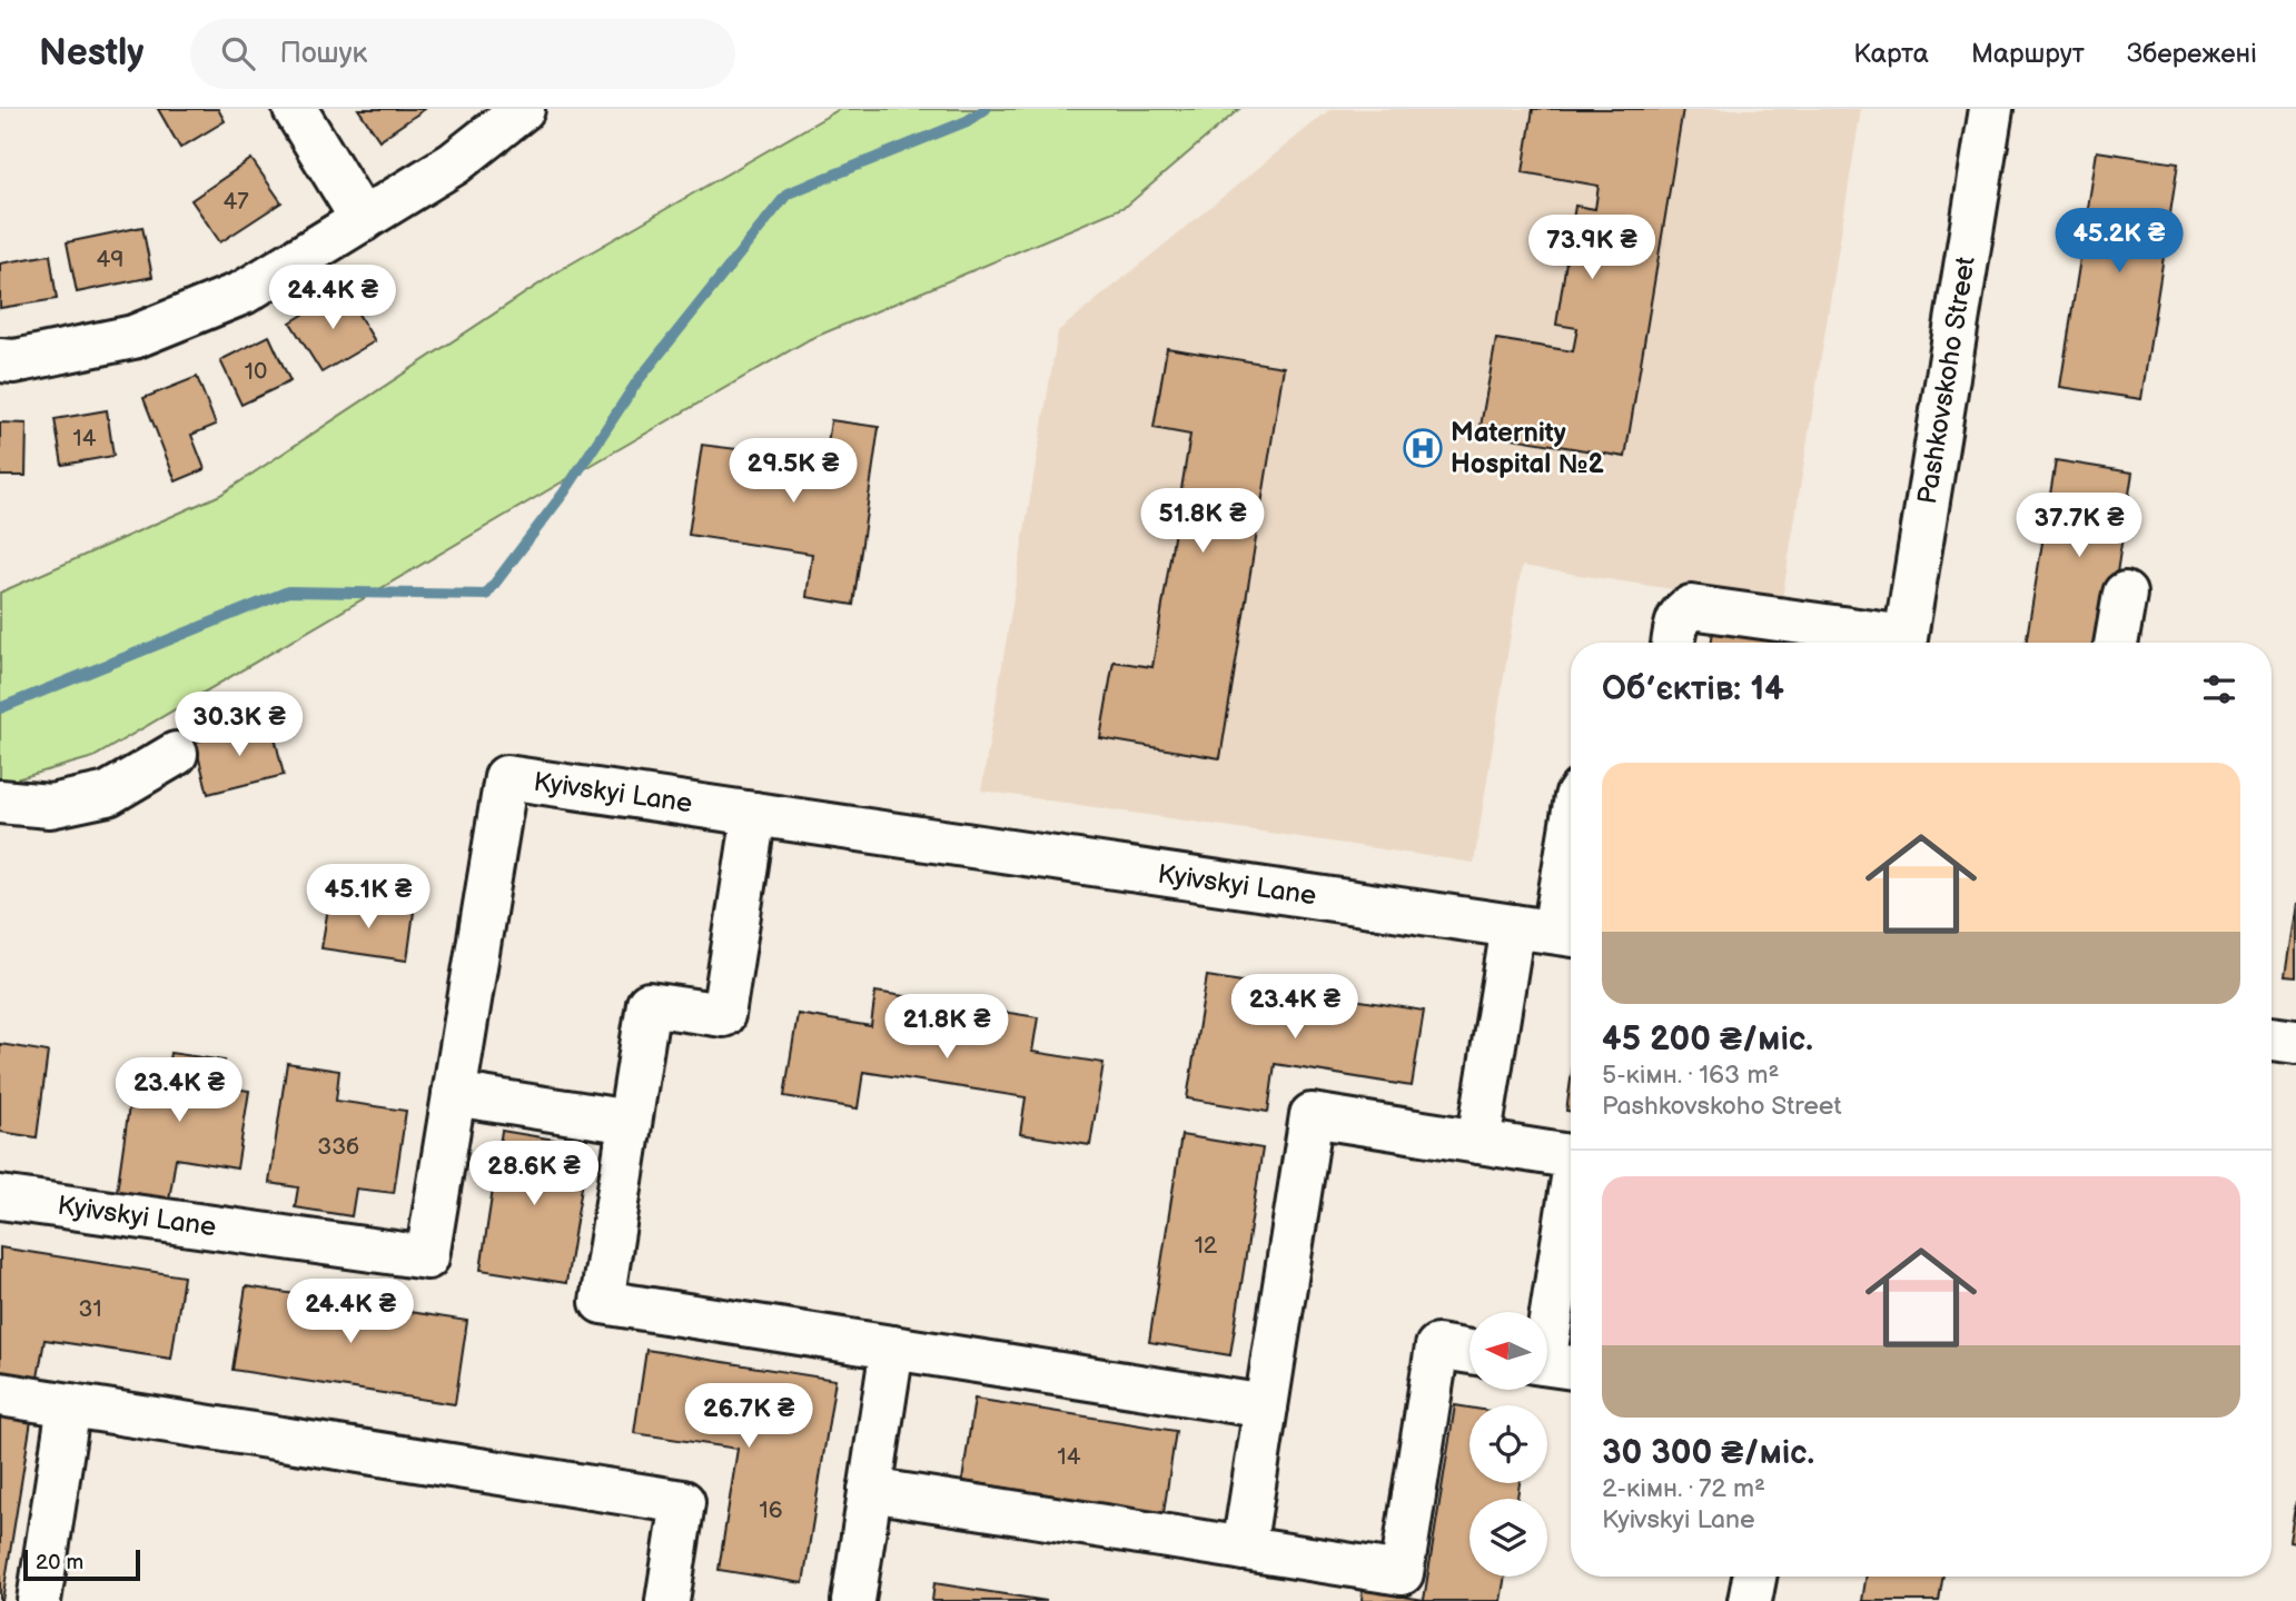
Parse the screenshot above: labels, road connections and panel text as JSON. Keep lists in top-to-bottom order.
{
  "streets": {
    "street": ["Pashkovskoho Street", "Kyivskyi Lane"]
  },
  "places": {
    "hospital": ["Maternity Hospital №2"]
  },
  "house_numbers": [
    "47",
    "49",
    "10",
    "14",
    "33б",
    "12",
    "31",
    "14",
    "16"
  ],
  "scale_bar": "20 m",
  "north": "left",
  "page": {
    "header": "Nestly",
    "search": "Пошук",
    "nav": ["Карта", "Маршрут", "Збережені"],
    "price": [
      "45.2K ₴",
      "73.9K ₴",
      "24.4K ₴",
      "29.5K ₴",
      "51.8K ₴",
      "37.7K ₴",
      "30.3K ₴",
      "45.1K ₴",
      "23.4K ₴",
      "21.8K ₴",
      "23.4K ₴",
      "28.6K ₴",
      "24.4K ₴",
      "26.7K ₴"
    ],
    "heading": "Об’єктів: 14",
    "list": [
      {
        "name": "45 200 ₴/міс.",
        "note": "5-кімн. · 163 m² · Pashkovskoho Street"
      },
      {
        "name": "30 300 ₴/міс.",
        "note": "2-кімн. · 72 m² · Kyivskyi Lane"
      }
    ],
    "scale": "20 m"
  }
}
